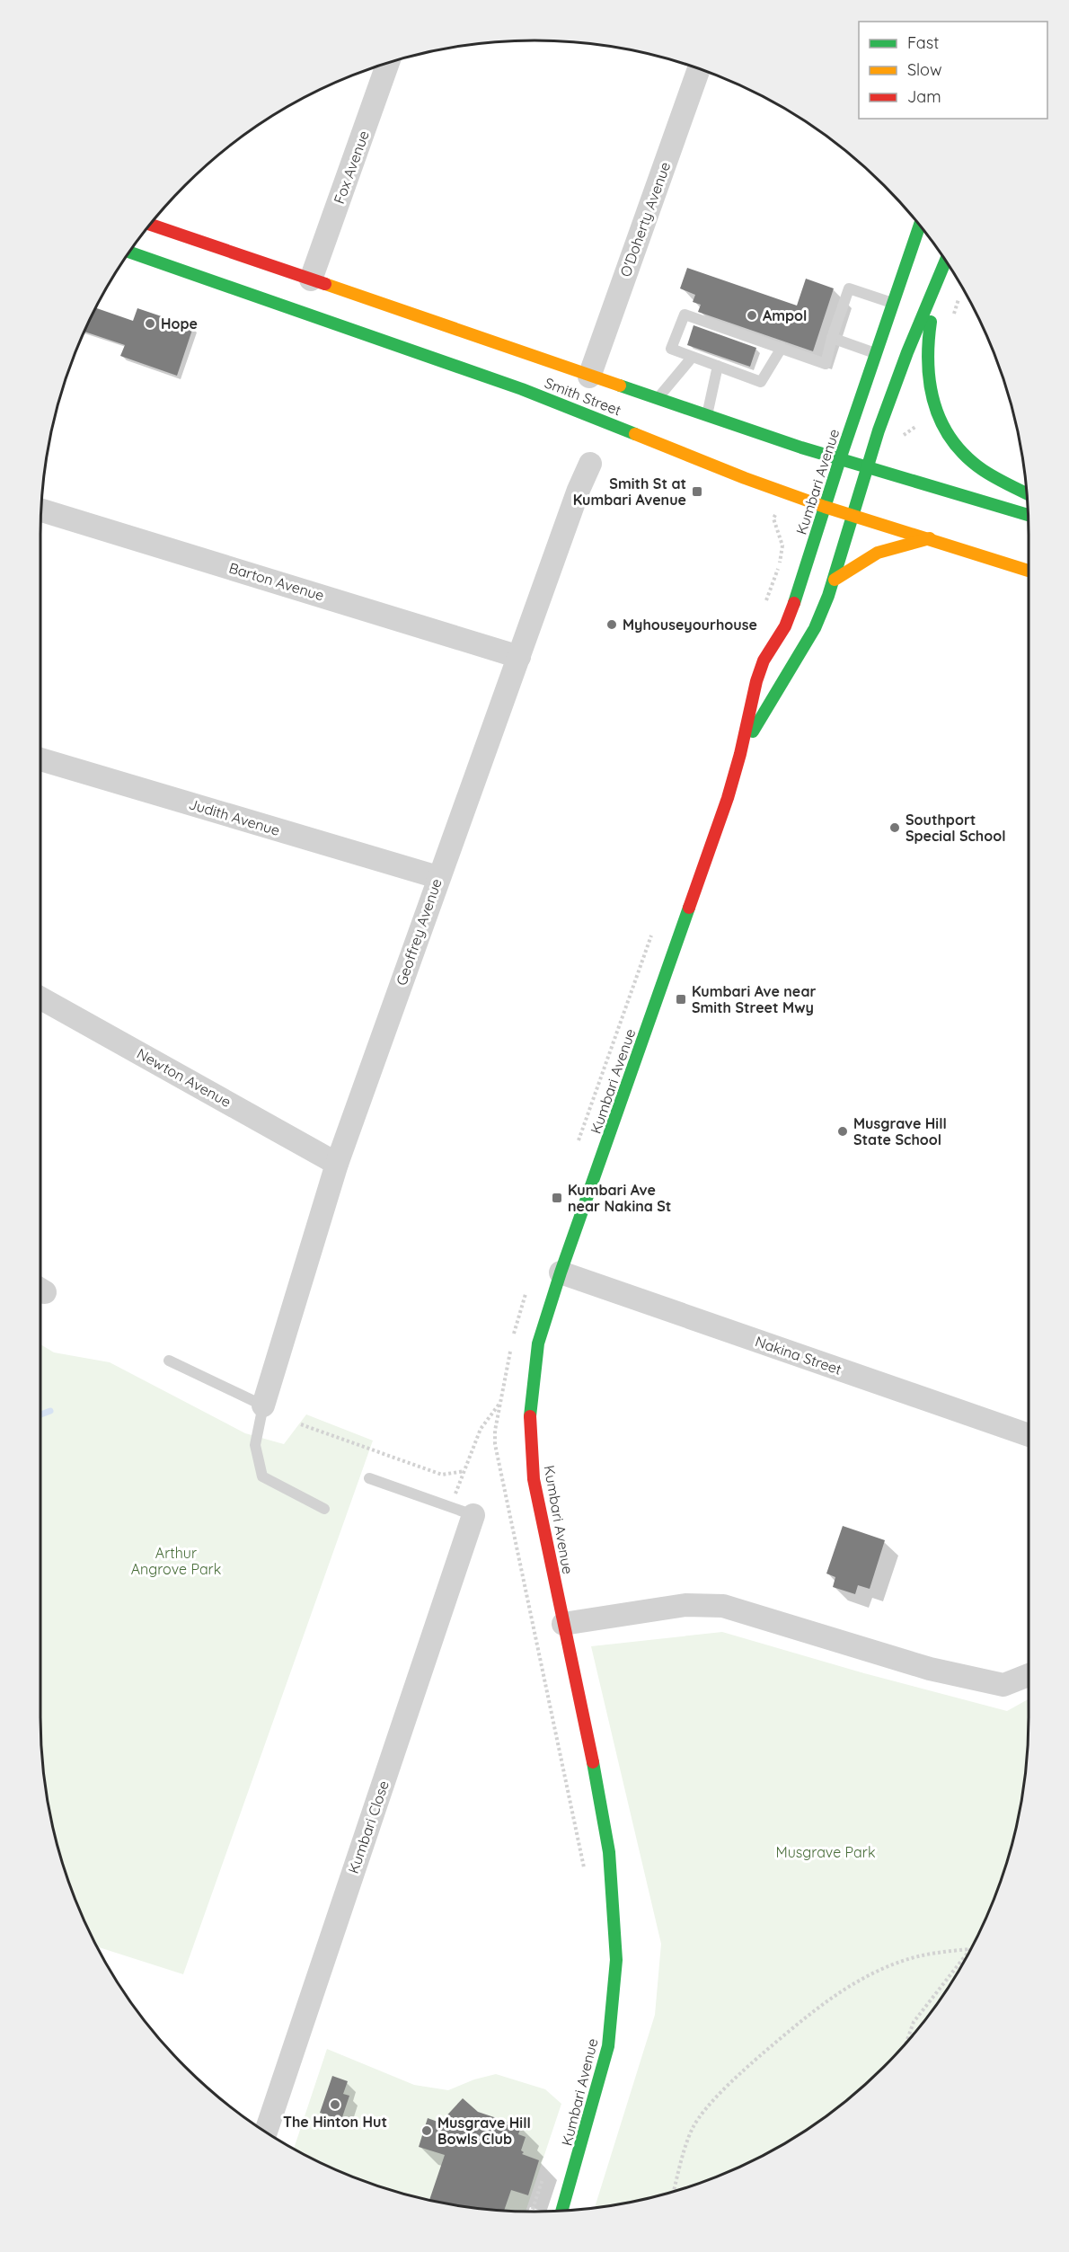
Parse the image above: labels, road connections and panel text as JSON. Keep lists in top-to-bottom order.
{
  "streets": {
    "main road": ["Smith Street", "Kumbari Avenue"],
    "street": [
      "Fox Avenue",
      "O'Doherty Avenue",
      "Barton Avenue",
      "Judith Avenue",
      "Geoffrey Avenue",
      "Newton Avenue",
      "Nakina Street",
      "Kumbari Close"
    ]
  },
  "crossings": [
    ["Fox Avenue", "Smith Street"],
    ["O'Doherty Avenue", "Smith Street"],
    ["Smith Street", "Kumbari Avenue"],
    ["Kumbari Avenue", "Nakina Street"],
    ["Barton Avenue", "Geoffrey Avenue"],
    ["Judith Avenue", "Geoffrey Avenue"],
    ["Geoffrey Avenue", "Newton Avenue"]
  ],
  "parks": ["Arthur Angrove Park", "Musgrave Park"],
  "places": {
    "other": [
      "Ampol",
      "Hope",
      "Myhouseyourhouse",
      "Southport Special School",
      "Musgrave Hill State School",
      "The Hinton Hut",
      "Musgrave Hill Bowls Club"
    ],
    "transit": ["Smith St at Kumbari Avenue", "Kumbari Ave near Smith Street Mwy", "Kumbari Ave near Nakina St"]
  },
  "legend": ["Fast", "Slow", "Jam"]
}
